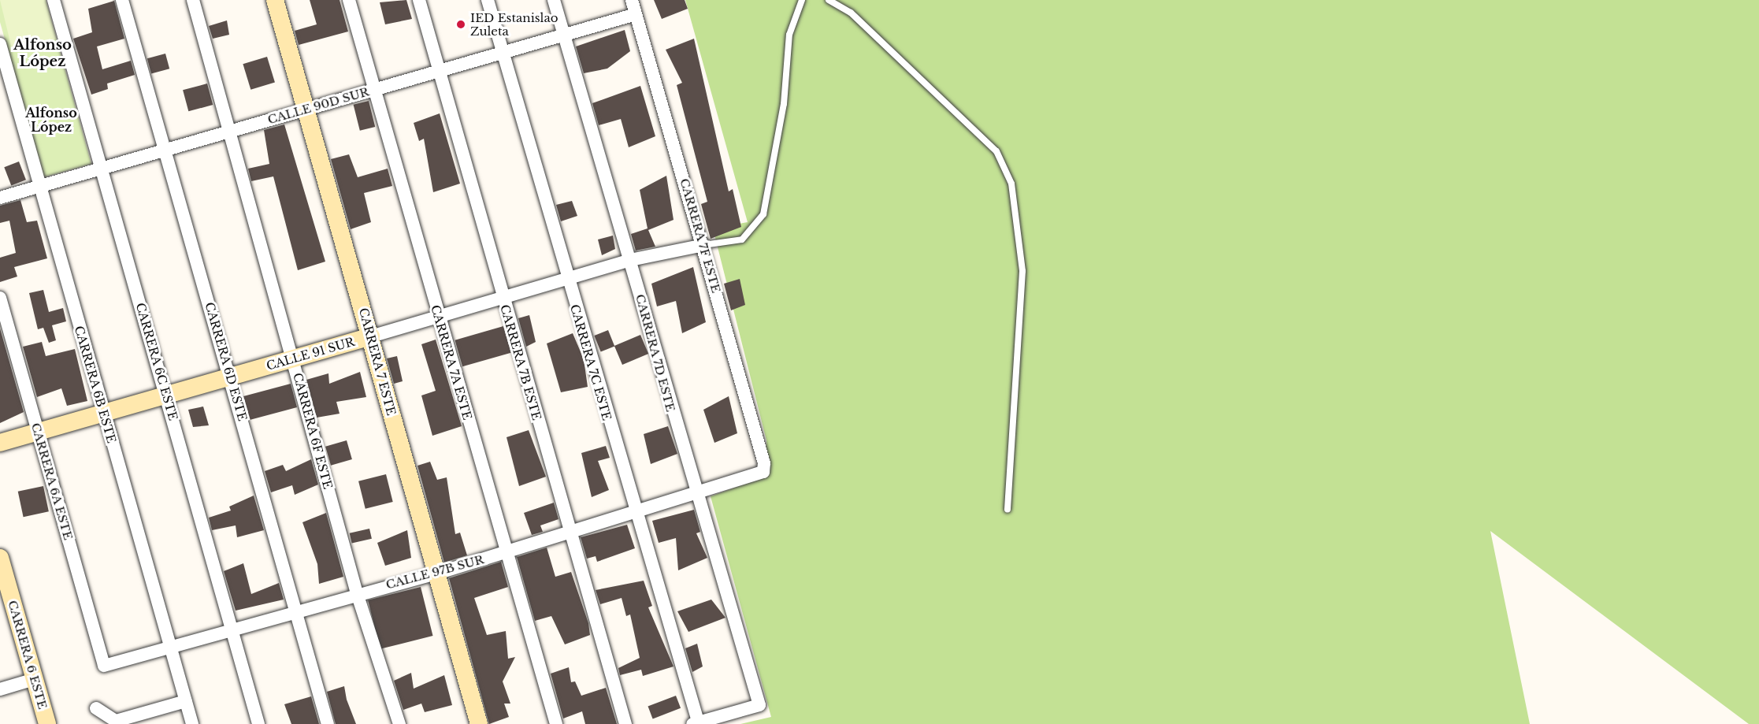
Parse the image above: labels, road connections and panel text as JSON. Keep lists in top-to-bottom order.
{
  "streets": {
    "street": [
      "CALLE 90D SUR",
      "CARRERA 7F ESTE",
      "CARRERA 7D ESTE",
      "CALLE 91 SUR",
      "CARRERA 6C ESTE",
      "CARRERA 6D ESTE",
      "CARRERA 7 ESTE",
      "CARRERA 7A ESTE",
      "CARRERA 7B ESTE",
      "CARRERA 7C ESTE",
      "CARRERA 6B ESTE",
      "CARRERA 6F ESTE",
      "CARRERA 6A ESTE",
      "CALLE 97B SUR",
      "CARRERA 6 ESTE"
    ]
  },
  "crossings": [
    ["CALLE 90D SUR", "CARRERA 7F ESTE"],
    ["CALLE 90D SUR", "CARRERA 7D ESTE"],
    ["CALLE 90D SUR", "CARRERA 6C ESTE"],
    ["CALLE 90D SUR", "CARRERA 6D ESTE"],
    ["CALLE 90D SUR", "CARRERA 7 ESTE"],
    ["CALLE 90D SUR", "CARRERA 7A ESTE"],
    ["CALLE 90D SUR", "CARRERA 7B ESTE"],
    ["CALLE 90D SUR", "CARRERA 7C ESTE"],
    ["CALLE 90D SUR", "CARRERA 6B ESTE"],
    ["CALLE 90D SUR", "CARRERA 6F ESTE"],
    ["CARRERA 7F ESTE", "CALLE 91 SUR"],
    ["CARRERA 7F ESTE", "CALLE 97B SUR"],
    ["CARRERA 7D ESTE", "CALLE 91 SUR"],
    ["CARRERA 7D ESTE", "CARRERA 7C ESTE"],
    ["CARRERA 7D ESTE", "CALLE 97B SUR"],
    ["CALLE 91 SUR", "CARRERA 6C ESTE"],
    ["CALLE 91 SUR", "CARRERA 6D ESTE"],
    ["CALLE 91 SUR", "CARRERA 7 ESTE"],
    ["CALLE 91 SUR", "CARRERA 7A ESTE"],
    ["CALLE 91 SUR", "CARRERA 7B ESTE"],
    ["CALLE 91 SUR", "CARRERA 7C ESTE"],
    ["CALLE 91 SUR", "CARRERA 6B ESTE"],
    ["CALLE 91 SUR", "CARRERA 6F ESTE"],
    ["CALLE 91 SUR", "CARRERA 6A ESTE"],
    ["CARRERA 6C ESTE", "CALLE 97B SUR"],
    ["CARRERA 6D ESTE", "CALLE 97B SUR"],
    ["CARRERA 7 ESTE", "CALLE 97B SUR"],
    ["CARRERA 7A ESTE", "CALLE 97B SUR"],
    ["CARRERA 7B ESTE", "CALLE 97B SUR"],
    ["CARRERA 7C ESTE", "CALLE 97B SUR"],
    ["CARRERA 6B ESTE", "CALLE 97B SUR"],
    ["CARRERA 6F ESTE", "CALLE 97B SUR"],
    ["CARRERA 6A ESTE", "CALLE 97B SUR"]
  ],
  "districts": ["Alfonso López", "Alfonso López"],
  "places": ["IED Estanislao Zuleta"]
}
